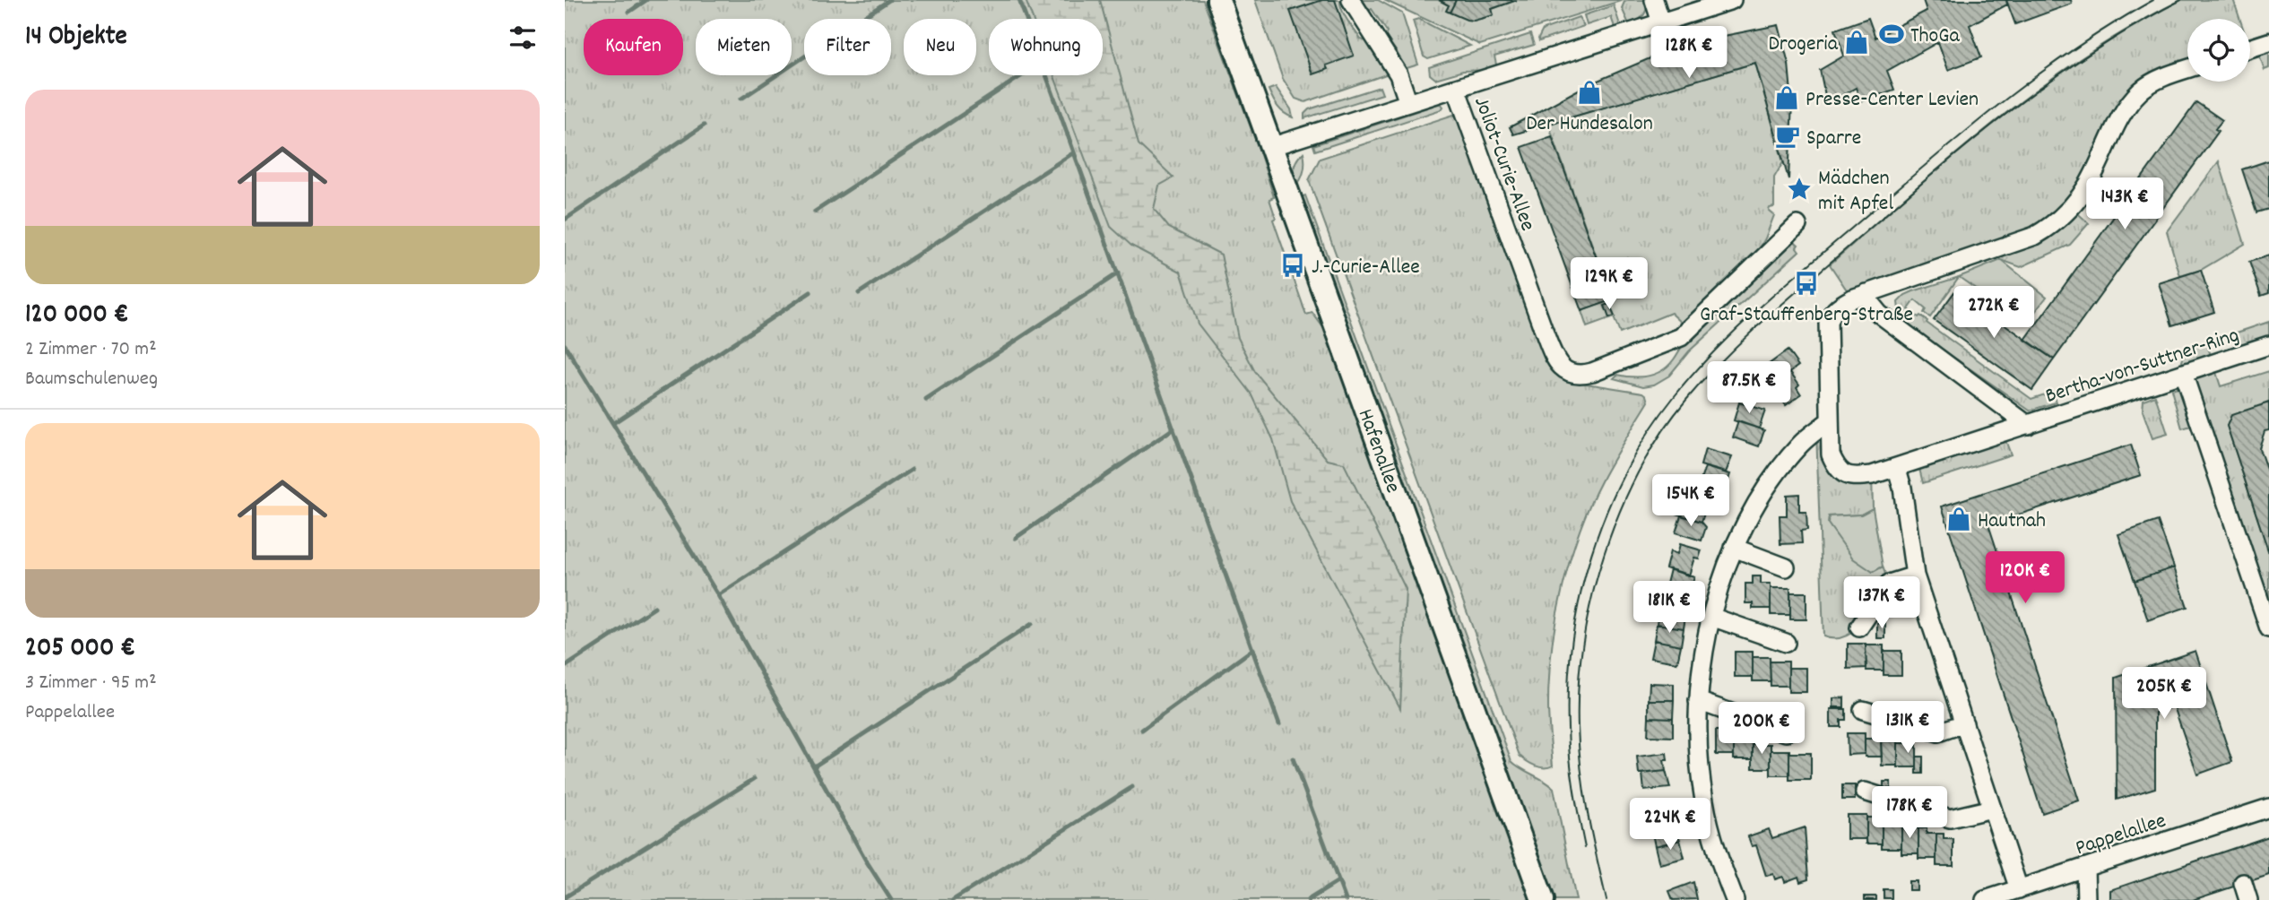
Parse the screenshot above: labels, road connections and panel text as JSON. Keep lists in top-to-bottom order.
{
  "streets": {
    "street": [
      "Joliot-Curie-Allee",
      "Bertha-von-Suttner-Ring",
      "Hafenallee",
      "Pappelallee"
    ]
  },
  "crossings": [
    ["Joliot-Curie-Allee", "Hafenallee"]
  ],
  "places": {
    "sports": ["ThoGa"],
    "shop": [
      "Drogeria",
      "Der Hundesalon",
      "Presse-Center Levien",
      "Hautnah"
    ],
    "cafe": ["Sparre"],
    "place": ["Mädchen mit Apfel"],
    "bus stop": ["J.-Curie-Allee", "Graf-Stauffenberg-Straße"]
  },
  "page": {
    "heading": "14 Objekte",
    "chip": [
      "Kaufen",
      "Mieten",
      "Filter",
      "Neu",
      "Wohnung"
    ],
    "price": [
      "128K €",
      "143K €",
      "129K €",
      "272K €",
      "87.5K €",
      "154K €",
      "120K €",
      "137K €",
      "181K €",
      "205K €",
      "131K €",
      "200K €",
      "178K €",
      "224K €"
    ],
    "list": [
      {
        "name": "120 000 €",
        "note": "2 Zimmer · 70 m² · Baumschulenweg"
      },
      {
        "name": "205 000 €",
        "note": "3 Zimmer · 95 m² · Pappelallee"
      }
    ]
  }
}
